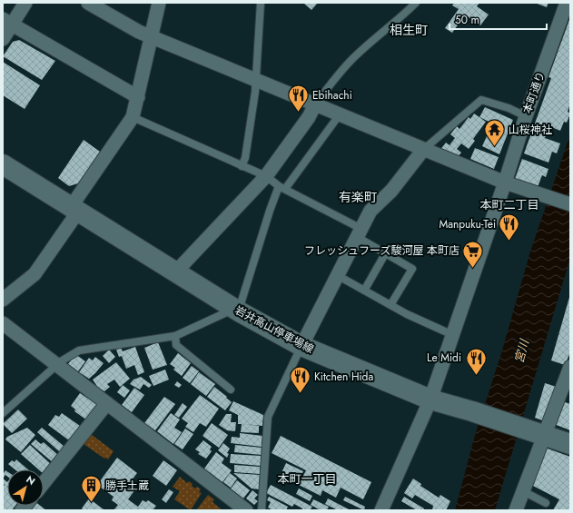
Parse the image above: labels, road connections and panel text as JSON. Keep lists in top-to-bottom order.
{
  "streets": {
    "main road": ["岩井高山停車場線"],
    "street": ["本町通り"]
  },
  "crossings": [
    ["本町通り", "岩井高山停車場線"]
  ],
  "districts": [
    "相生町",
    "有楽町",
    "本町二丁目",
    "本町一丁目"
  ],
  "water": ["宮川"],
  "places": {
    "restaurant": [
      "Ebihachi",
      "Manpuku-Tei",
      "Le Midi",
      "Kitchen Hida"
    ],
    "temple": ["山桜神社"],
    "supermarket": ["フレッシュフーズ駿河屋 本町店"],
    "building": ["勝手土蔵"]
  },
  "scale_bar": "50 m",
  "north": "top right"
}
